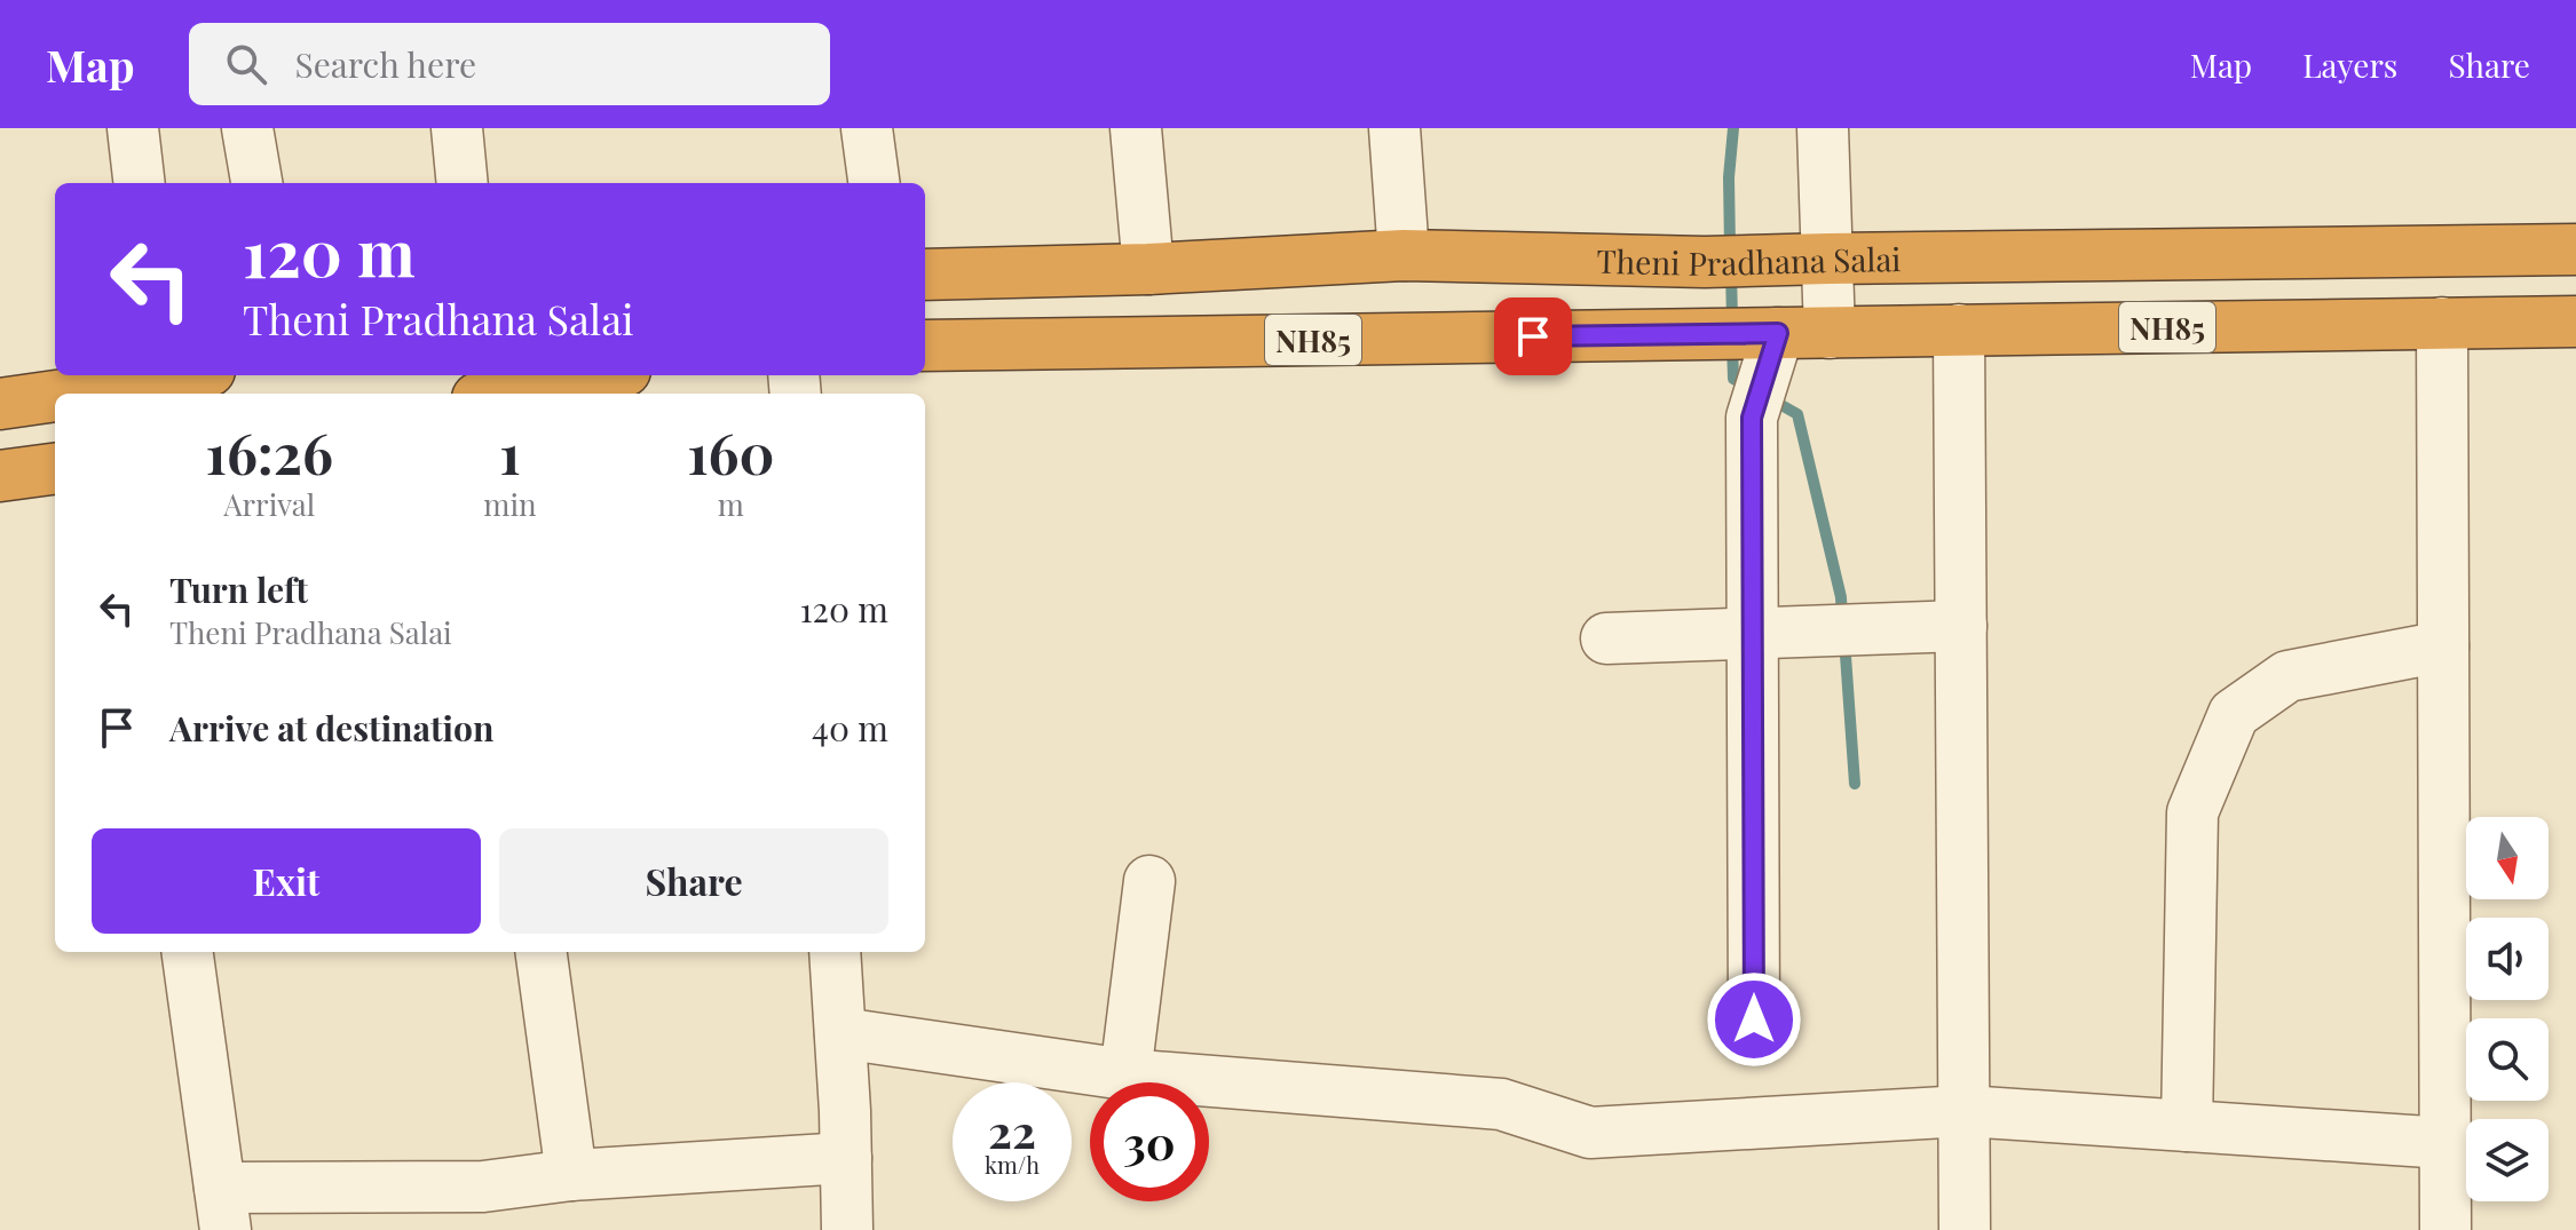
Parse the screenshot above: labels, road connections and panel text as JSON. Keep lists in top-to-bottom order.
{
  "streets": {
    "highway": ["Theni Pradhana Salai", "NH85"]
  },
  "north": "bottom",
  "page": {
    "header": "Map",
    "search": "Search here",
    "nav": ["Map", "Layers", "Share"],
    "turn": ["120 m", "Theni Pradhana Salai"],
    "eta": [
      "16:26",
      "Arrival",
      "1",
      "min",
      "160",
      "m"
    ],
    "list": [
      {
        "name": "Turn left",
        "note": "Theni Pradhana Salai",
        "value": "120 m"
      },
      {
        "name": "Arrive at destination",
        "value": "40 m"
      }
    ],
    "buttons": ["Exit", "Share"],
    "speed": "22 km/h",
    "limit": "30"
  }
}
